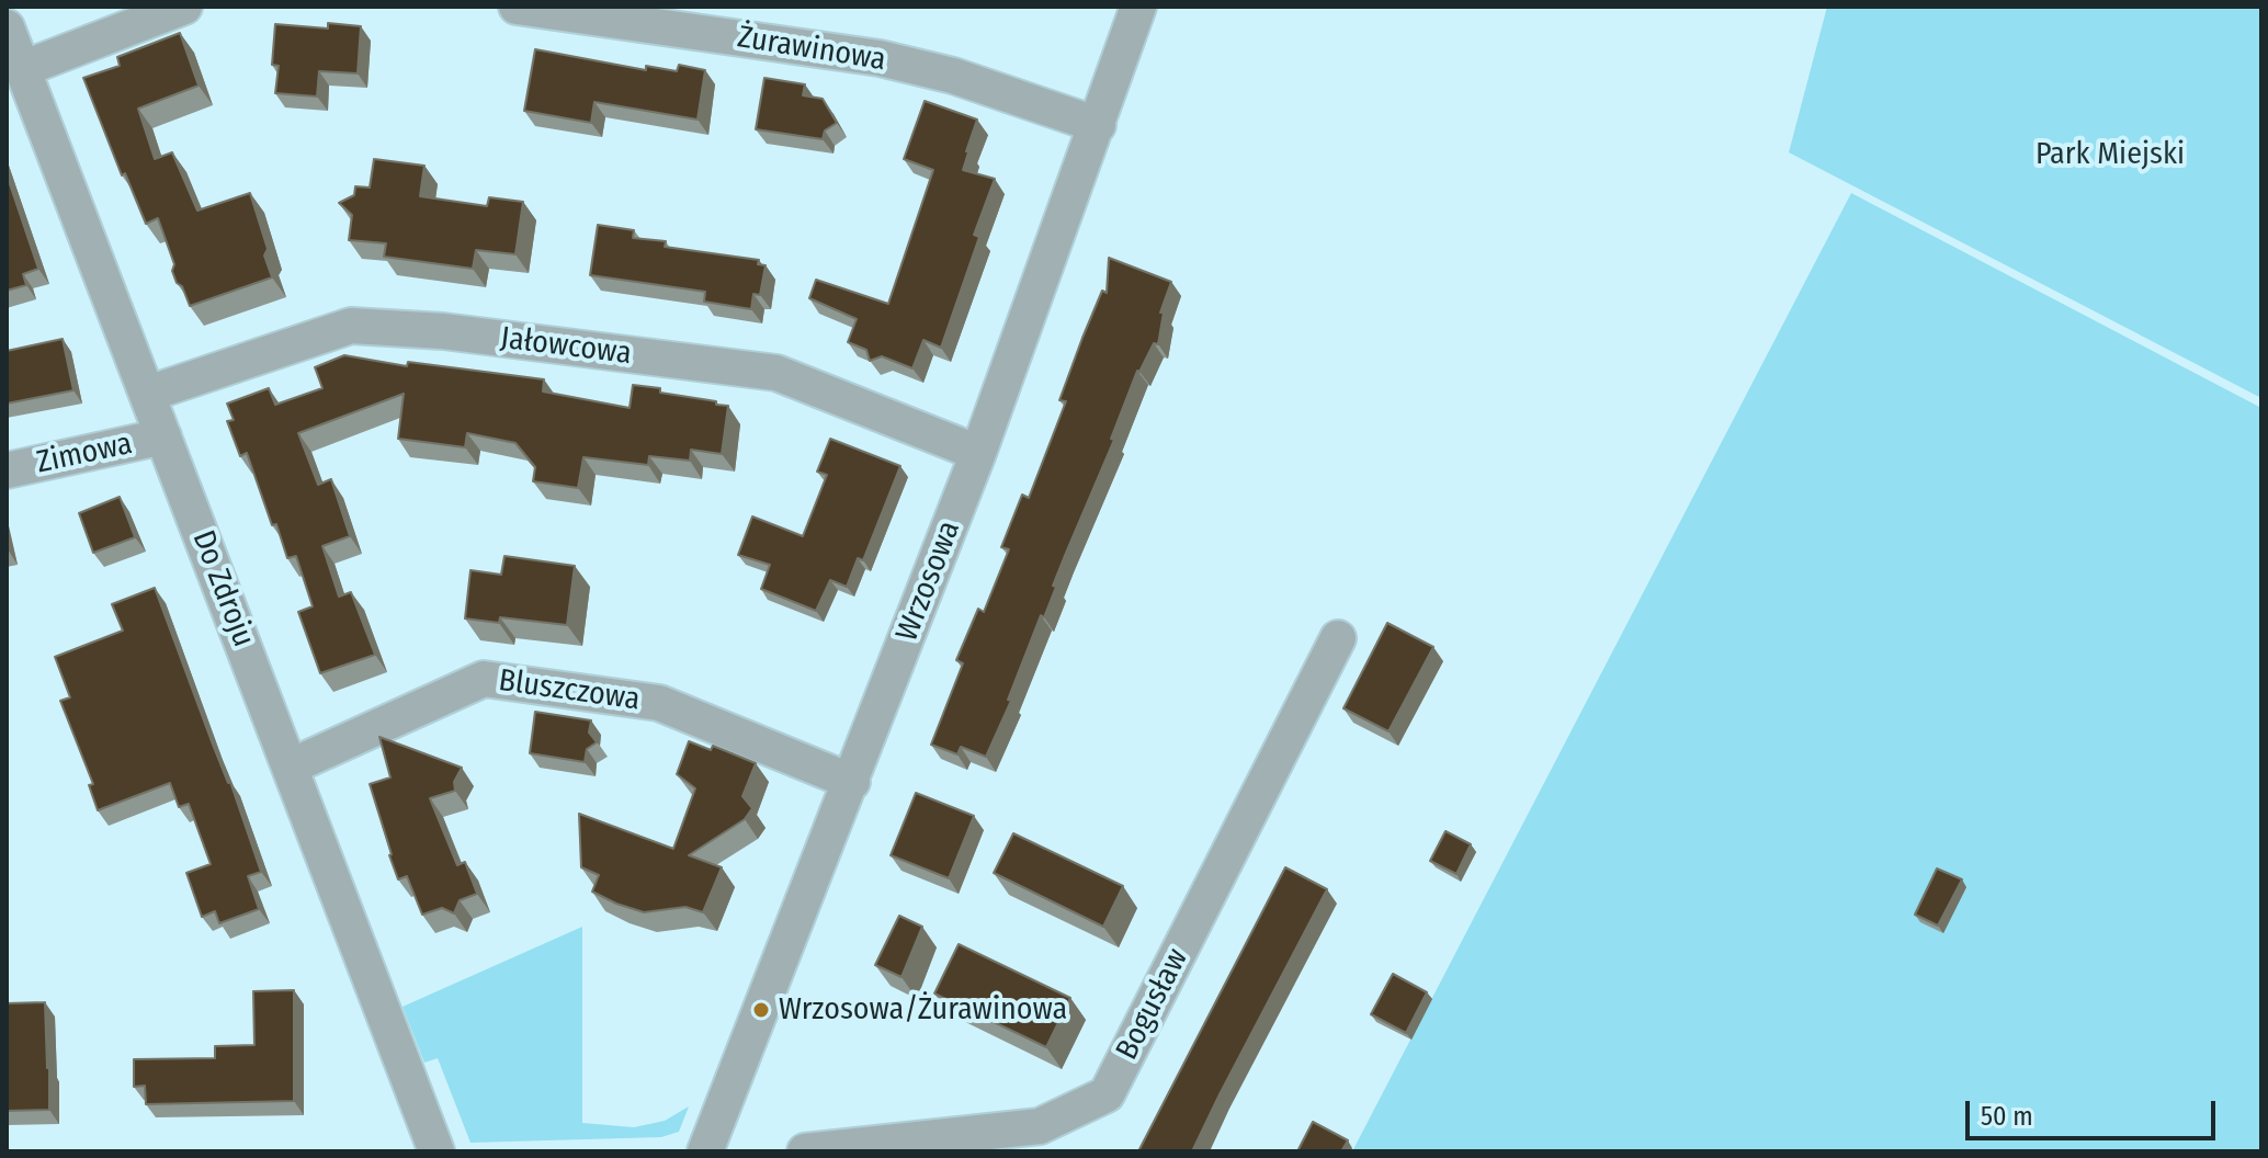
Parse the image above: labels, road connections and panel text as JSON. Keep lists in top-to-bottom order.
{
  "streets": {
    "street": [
      "Żurawinowa",
      "Jałowcowa",
      "Zimowa",
      "Wrzosowa",
      "Do Zdroju",
      "Bluszczowa",
      "Bogusław"
    ]
  },
  "crossings": [
    ["Żurawinowa", "Wrzosowa"],
    ["Jałowcowa", "Wrzosowa"],
    ["Jałowcowa", "Do Zdroju"],
    ["Zimowa", "Do Zdroju"],
    ["Wrzosowa", "Bluszczowa"],
    ["Do Zdroju", "Bluszczowa"]
  ],
  "parks": ["Park Miejski"],
  "places": ["Wrzosowa/Żurawinowa"],
  "scale_bar": "50 m"
}
